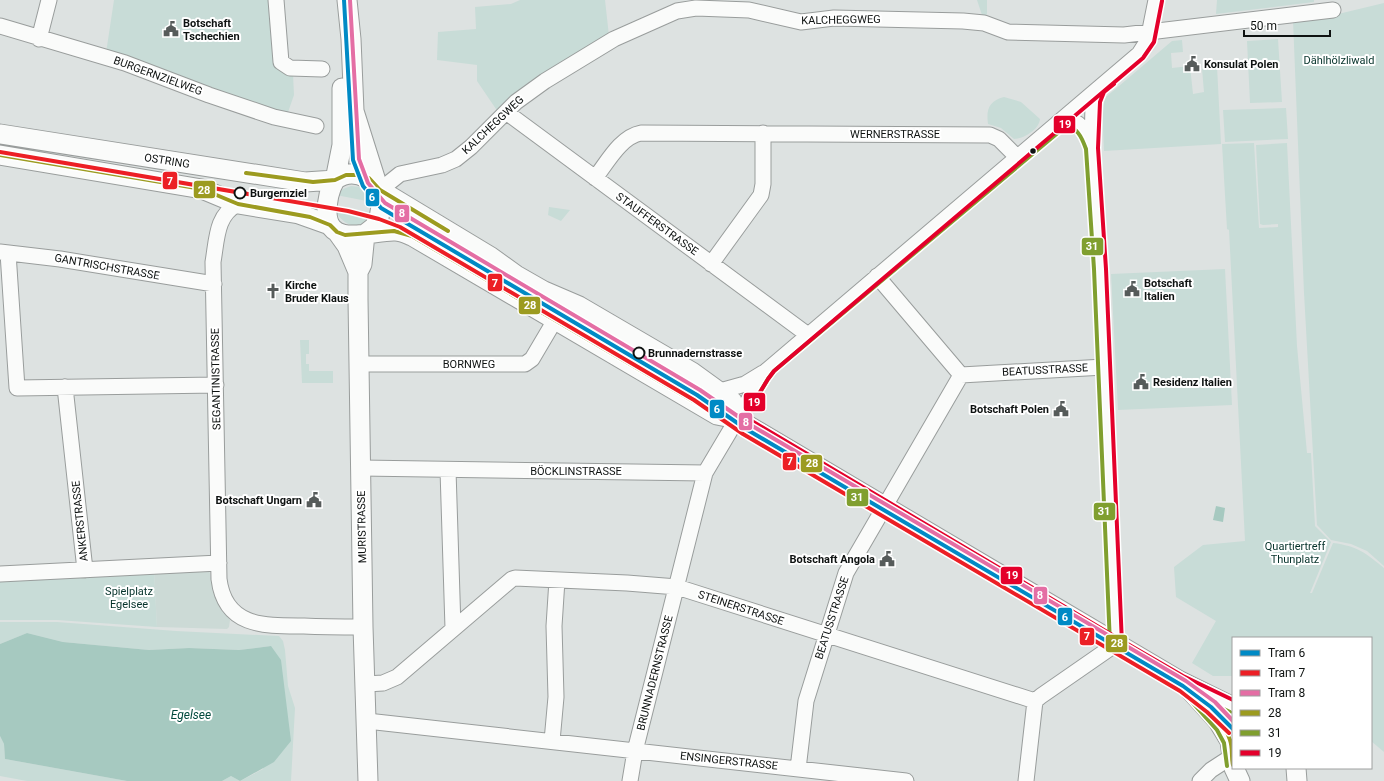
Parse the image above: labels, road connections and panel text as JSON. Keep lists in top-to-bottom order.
{
  "streets": {
    "main road": ["OSTRING", "MURISTRASSE"],
    "street": [
      "KALCHEGGWEG",
      "BURGERNZIELWEG",
      "WERNERSTRASSE",
      "STAUFFERSTRASSE",
      "GANTRISCHSTRASSE",
      "BORNWEG",
      "BEATUSSTRASSE",
      "SEGANTINISTRASSE",
      "BÖCKLINSTRASSE",
      "ANKERSTRASSE",
      "STEINERSTRASSE",
      "BRUNNADERNSTRASSE",
      "ENSINGERSTRASSE"
    ]
  },
  "crossings": [
    ["KALCHEGGWEG", "OSTRING"],
    ["KALCHEGGWEG", "STAUFFERSTRASSE"],
    ["KALCHEGGWEG", "MURISTRASSE"],
    ["KALCHEGGWEG", "BRUNNADERNSTRASSE"],
    ["WERNERSTRASSE", "STAUFFERSTRASSE"],
    ["WERNERSTRASSE", "BRUNNADERNSTRASSE"],
    ["OSTRING", "SEGANTINISTRASSE"],
    ["OSTRING", "MURISTRASSE"],
    ["STAUFFERSTRASSE", "BRUNNADERNSTRASSE"],
    ["GANTRISCHSTRASSE", "SEGANTINISTRASSE"],
    ["BORNWEG", "MURISTRASSE"],
    ["BEATUSSTRASSE", "STEINERSTRASSE"],
    ["BEATUSSTRASSE", "ENSINGERSTRASSE"],
    ["SEGANTINISTRASSE", "MURISTRASSE"],
    ["BÖCKLINSTRASSE", "MURISTRASSE"],
    ["BÖCKLINSTRASSE", "BRUNNADERNSTRASSE"],
    ["MURISTRASSE", "STEINERSTRASSE"],
    ["MURISTRASSE", "ENSINGERSTRASSE"],
    ["STEINERSTRASSE", "BRUNNADERNSTRASSE"],
    ["BRUNNADERNSTRASSE", "ENSINGERSTRASSE"]
  ],
  "water": ["Egelsee"],
  "parks": ["Dählhölzliwald", "Quartiertreff Thunplatz", "Spielplatz Egelsee"],
  "places": {
    "public building": [
      "Botschaft Tschechien",
      "Konsulat Polen",
      "Botschaft Italien",
      "Residenz Italien",
      "Botschaft Polen",
      "Botschaft Ungarn",
      "Botschaft Angola"
    ],
    "other": ["Burgernziel", "Brunnadernstrasse"],
    "church": ["Kirche Bruder Klaus"]
  },
  "lines": [
    "tram line 6",
    "tram line 8",
    "transit line 19",
    "transit line 31",
    "tram line 7",
    "transit line 28"
  ],
  "legend": [
    "Tram 6",
    "Tram 7",
    "Tram 8",
    "28",
    "31",
    "19"
  ],
  "scale_bar": "50 m"
}
